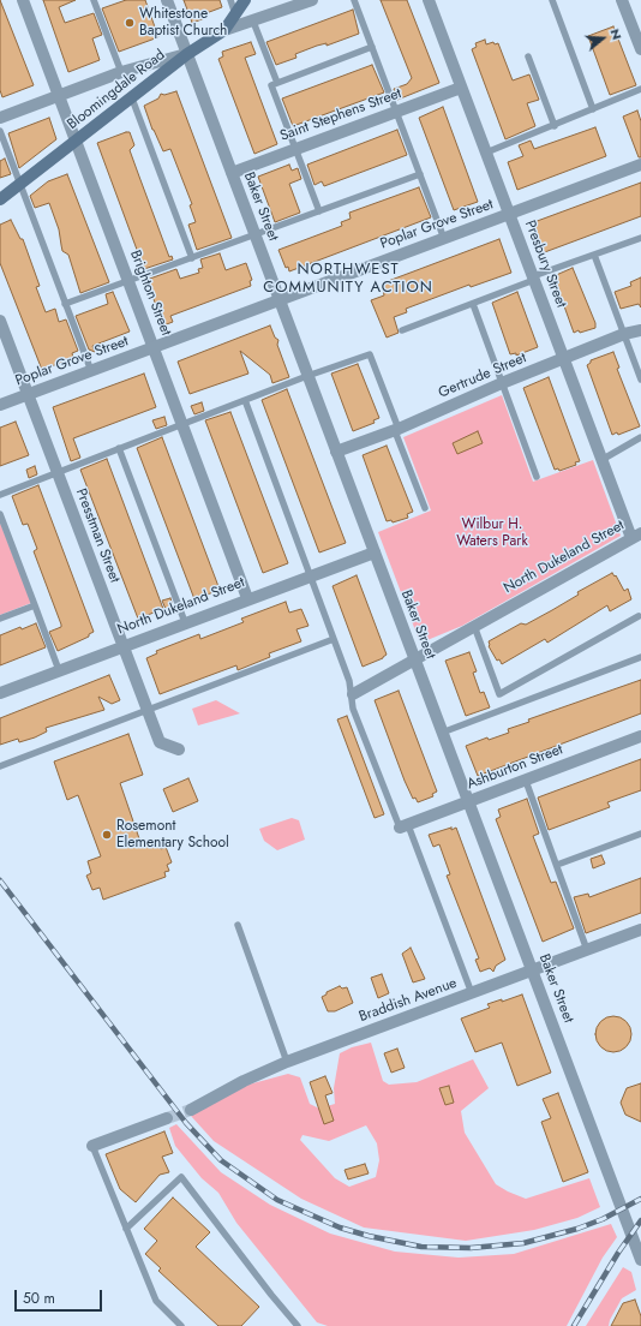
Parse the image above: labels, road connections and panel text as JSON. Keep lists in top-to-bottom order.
{
  "streets": {
    "main road": ["Bloomingdale Road"],
    "street": [
      "Saint Stephens Street",
      "Baker Street",
      "Poplar Grove Street",
      "Presbury Street",
      "Brighton Street",
      "Gertrude Street",
      "Presstman Street",
      "North Dukeland Street",
      "Ashburton Street",
      "Braddish Avenue"
    ]
  },
  "crossings": [
    ["Bloomingdale Road", "Baker Street"],
    ["Bloomingdale Road", "Brighton Street"],
    ["Saint Stephens Street", "Baker Street"],
    ["Saint Stephens Street", "Presbury Street"],
    ["Baker Street", "Poplar Grove Street"],
    ["Baker Street", "Gertrude Street"],
    ["Baker Street", "North Dukeland Street"],
    ["Baker Street", "Ashburton Street"],
    ["Baker Street", "Braddish Avenue"],
    ["Poplar Grove Street", "Presbury Street"],
    ["Poplar Grove Street", "Brighton Street"],
    ["Poplar Grove Street", "Presstman Street"],
    ["Presbury Street", "Gertrude Street"],
    ["Presbury Street", "North Dukeland Street"],
    ["Brighton Street", "North Dukeland Street"],
    ["Presstman Street", "North Dukeland Street"]
  ],
  "districts": ["NORTHWEST COMMUNITY ACTION"],
  "parks": ["Wilbur H. Waters Park"],
  "places": ["Whitestone Baptist Church", "Rosemont Elementary School"],
  "scale_bar": "50 m",
  "north": "right"
}
